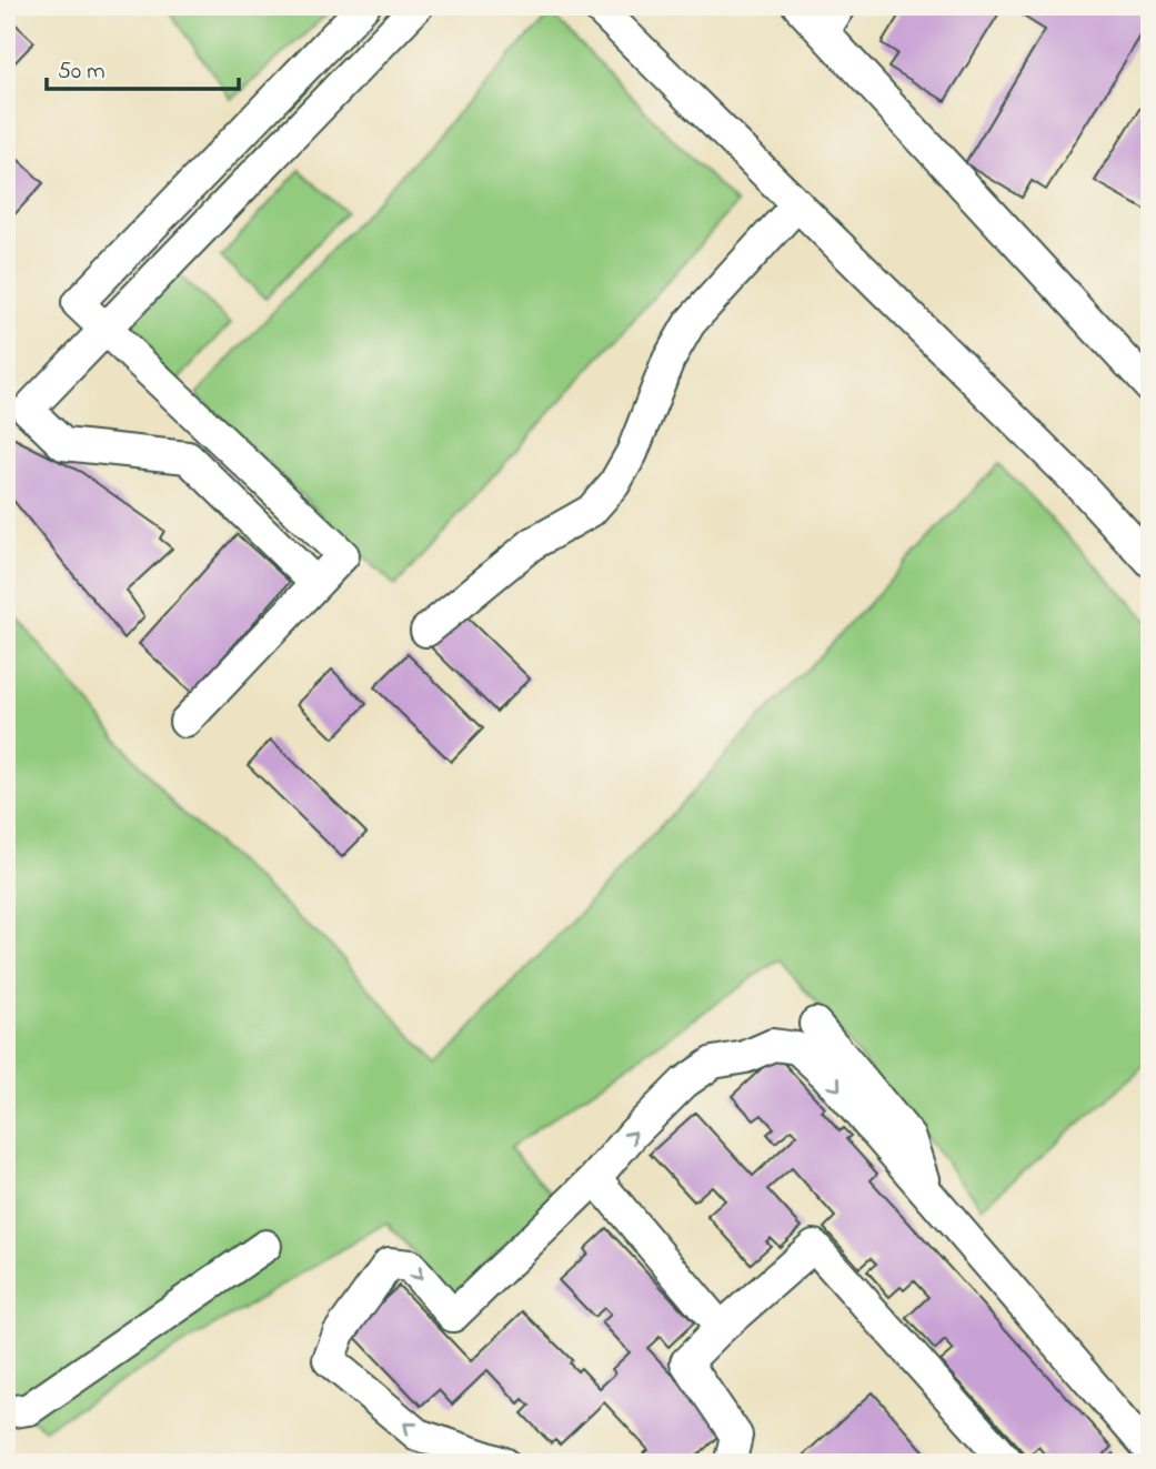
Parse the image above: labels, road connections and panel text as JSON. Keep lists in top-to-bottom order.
{
  "scale_bar": "50 m"
}
